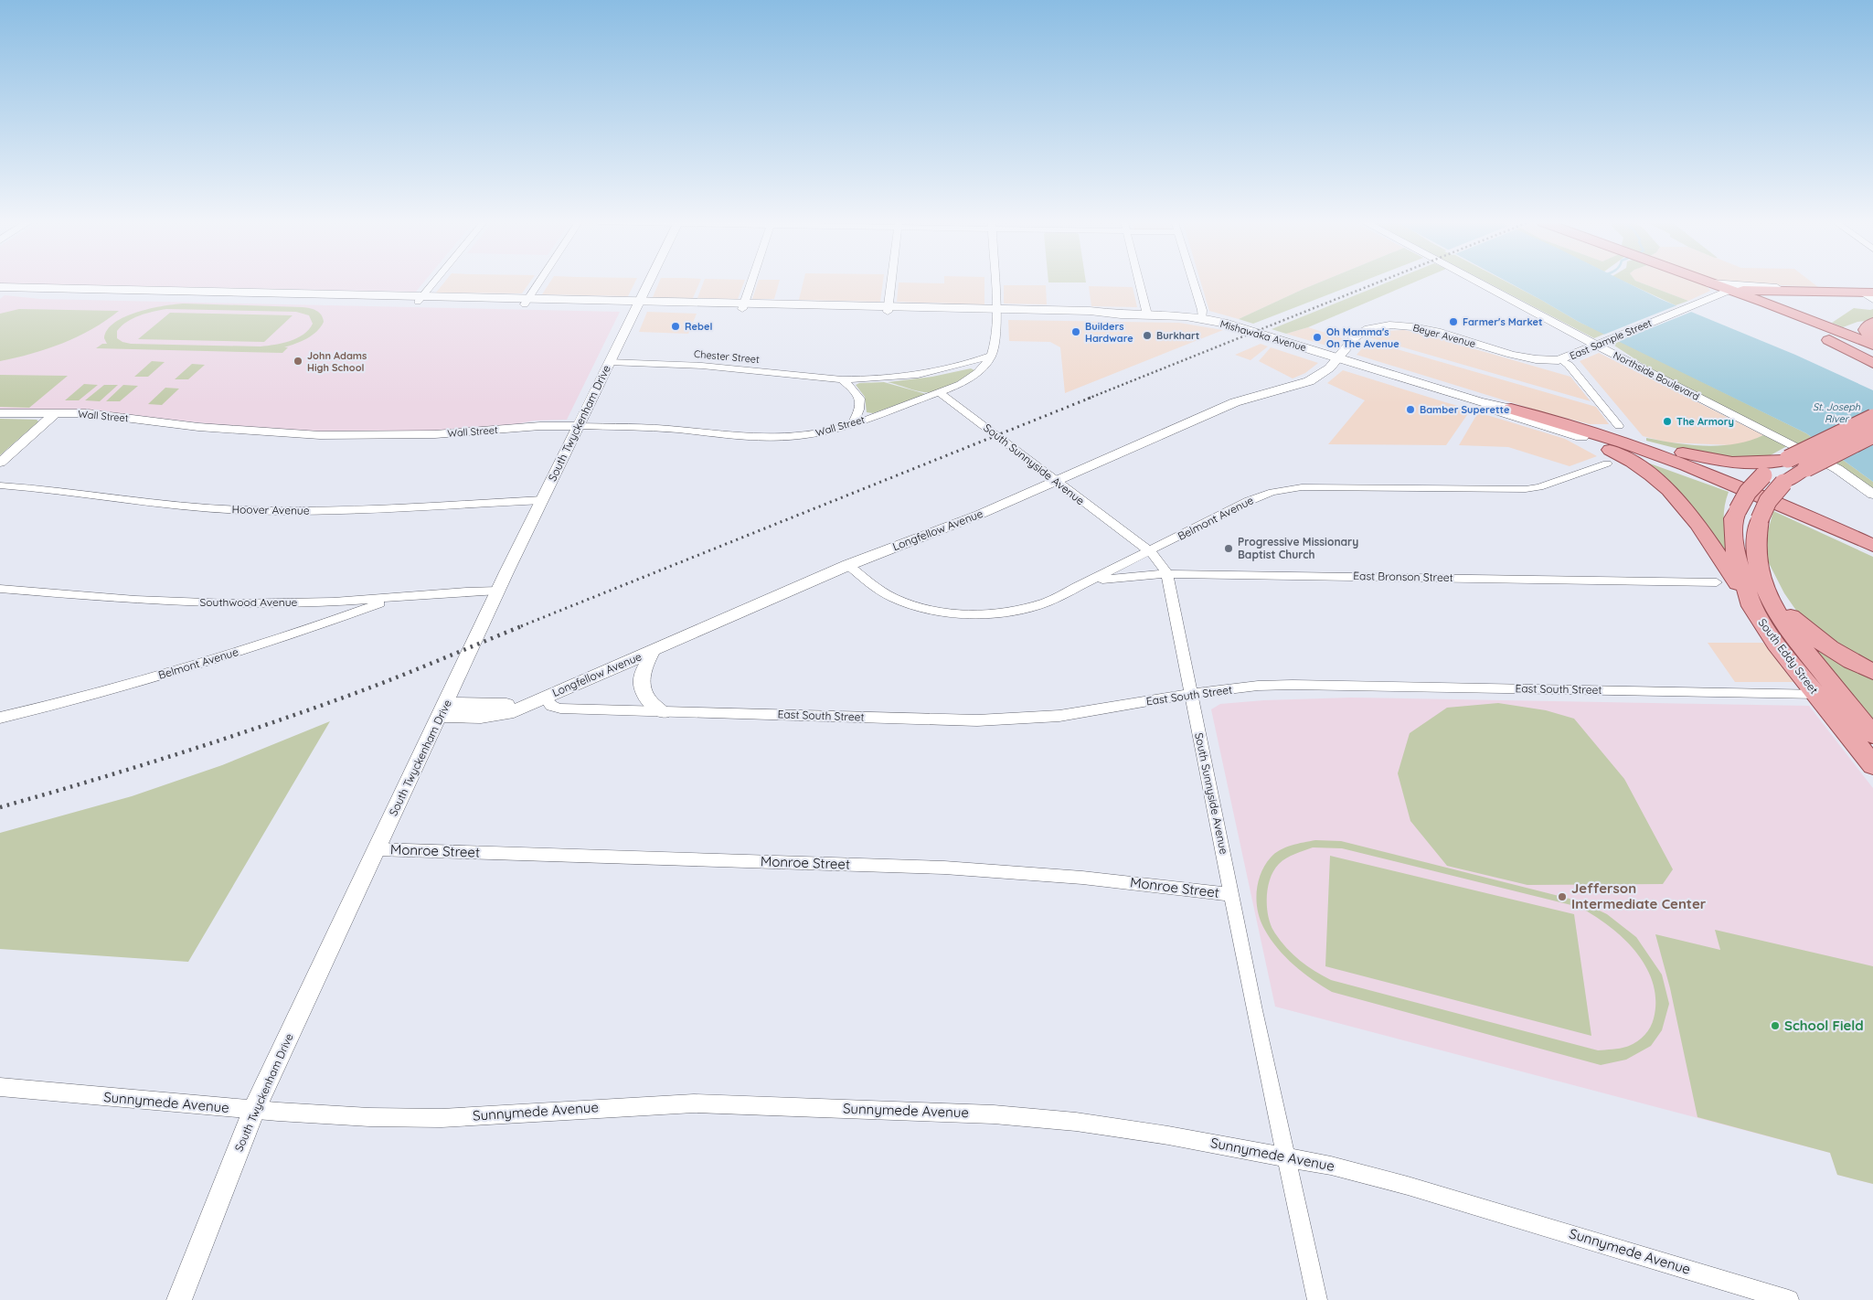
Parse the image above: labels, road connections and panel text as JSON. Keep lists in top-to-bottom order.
{
  "streets": {
    "main road": ["Mishawaka Avenue", "East Sample Street", "South Eddy Street"],
    "street": [
      "Beyer Avenue",
      "Chester Street",
      "Northside Boulevard",
      "Wall Street",
      "South Twyckenham Drive",
      "South Sunnyside Avenue",
      "Hoover Avenue",
      "Belmont Avenue",
      "Longfellow Avenue",
      "East Bronson Street",
      "Southwood Avenue",
      "East South Street",
      "Monroe Street",
      "Sunnymede Avenue"
    ]
  },
  "crossings": [
    ["Mishawaka Avenue", "Beyer Avenue"],
    ["Mishawaka Avenue", "South Twyckenham Drive"],
    ["Mishawaka Avenue", "Longfellow Avenue"],
    ["Beyer Avenue", "East Sample Street"],
    ["Beyer Avenue", "Longfellow Avenue"],
    ["East Sample Street", "Northside Boulevard"],
    ["Chester Street", "Wall Street"],
    ["Chester Street", "South Twyckenham Drive"],
    ["Wall Street", "South Twyckenham Drive"],
    ["Wall Street", "South Sunnyside Avenue"],
    ["South Twyckenham Drive", "Hoover Avenue"],
    ["South Twyckenham Drive", "Longfellow Avenue"],
    ["South Twyckenham Drive", "Southwood Avenue"],
    ["South Twyckenham Drive", "Monroe Street"],
    ["South Twyckenham Drive", "Sunnymede Avenue"],
    ["South Sunnyside Avenue", "Belmont Avenue"],
    ["South Sunnyside Avenue", "Longfellow Avenue"],
    ["South Sunnyside Avenue", "East Bronson Street"],
    ["South Sunnyside Avenue", "East South Street"],
    ["South Sunnyside Avenue", "Monroe Street"],
    ["South Sunnyside Avenue", "Sunnymede Avenue"],
    ["Belmont Avenue", "Longfellow Avenue"],
    ["Belmont Avenue", "East Bronson Street"],
    ["Belmont Avenue", "Southwood Avenue"],
    ["Longfellow Avenue", "East South Street"],
    ["South Eddy Street", "East South Street"]
  ],
  "water": ["St. Joseph River"],
  "places": [
    "Farmer's Market",
    "Rebel",
    "Builders Hardware",
    "Burkhart",
    "Oh Mamma's On The Avenue",
    "John Adams High School",
    "Bamber Superette",
    "The Armory",
    "Progressive Missionary Baptist Church",
    "Jefferson Intermediate Center",
    "School Field"
  ]
}
